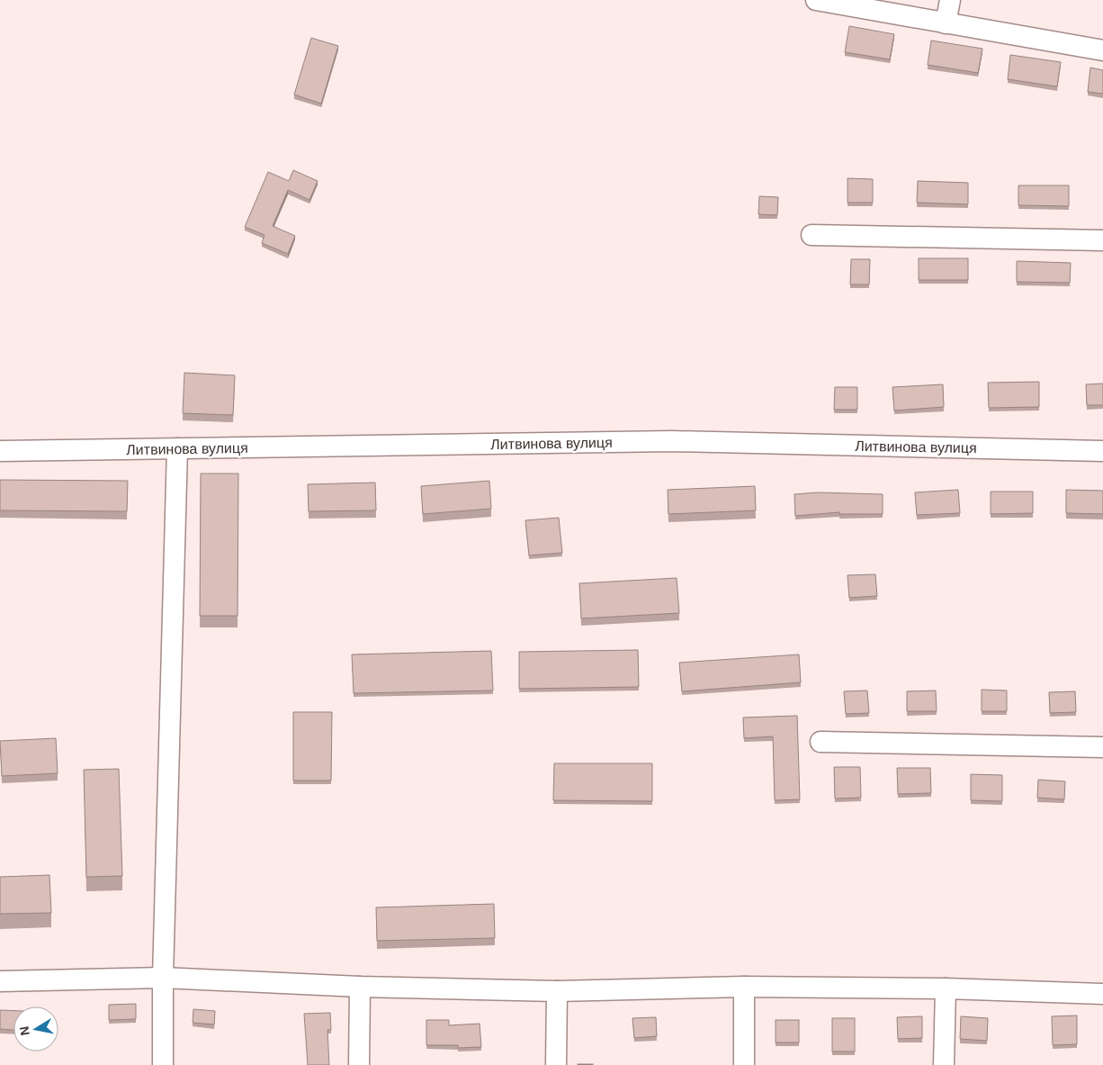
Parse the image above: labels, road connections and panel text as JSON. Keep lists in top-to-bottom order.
{
  "streets": {
    "street": ["Литвинова вулиця"]
  },
  "north": "left"
}
